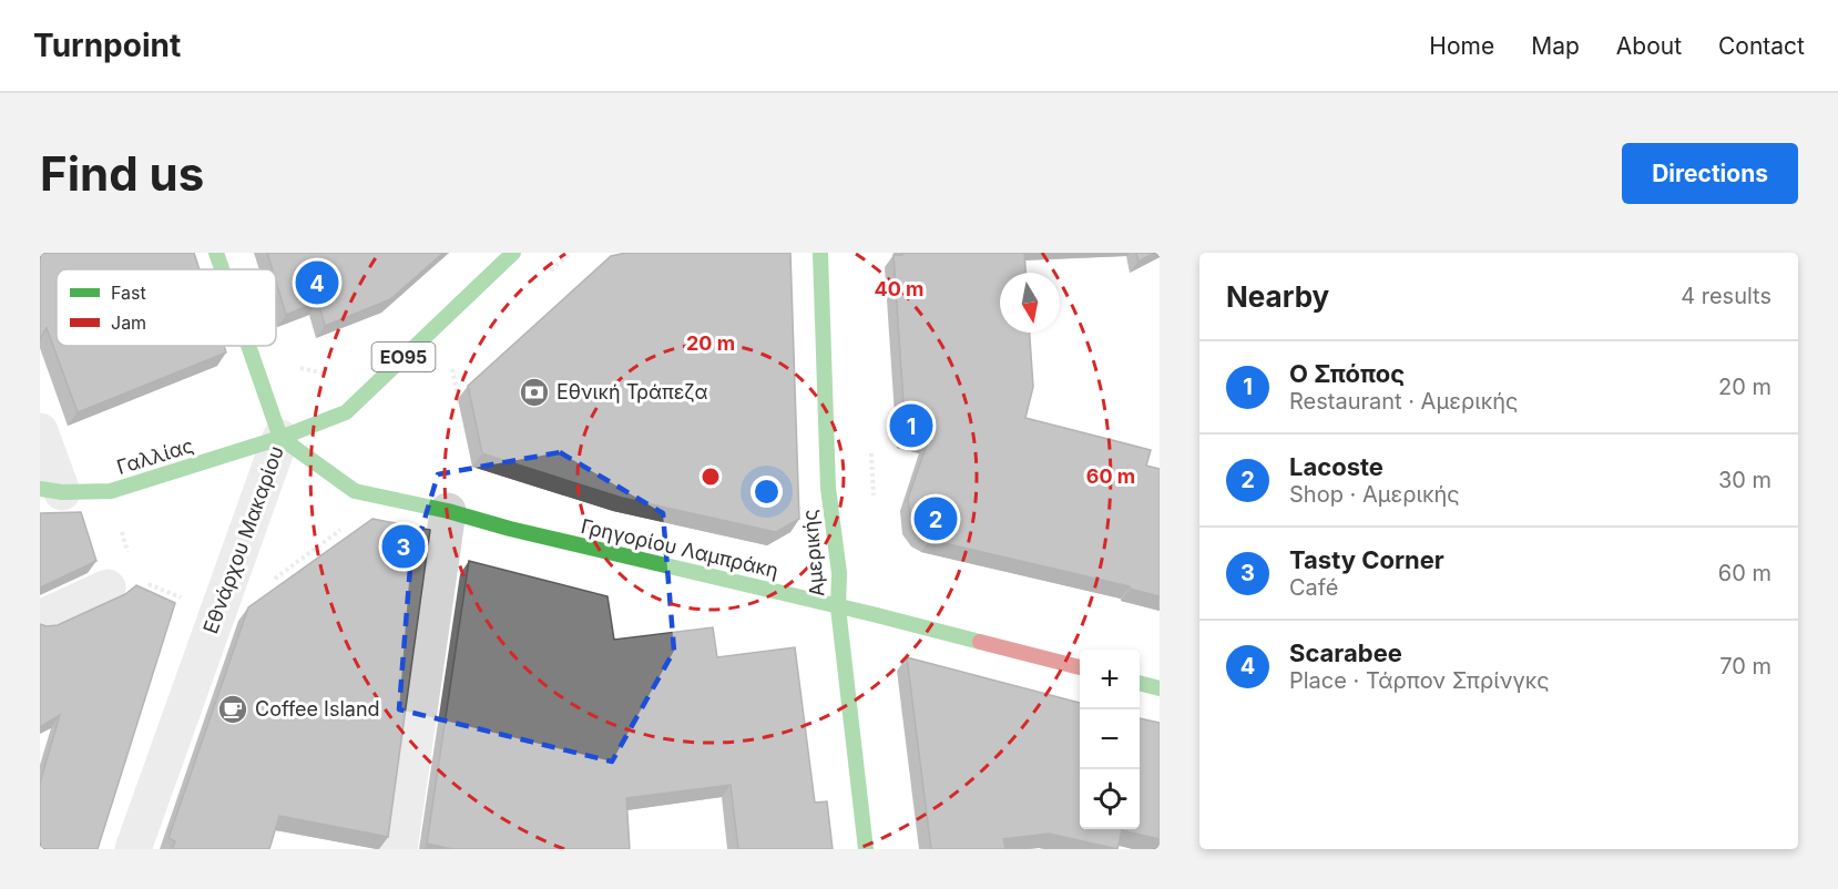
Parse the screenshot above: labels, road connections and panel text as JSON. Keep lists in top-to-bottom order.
{
  "streets": {
    "street": [
      "ΕΟ95",
      "Γαλλίας",
      "Εθνάρχου Μακαρίου",
      "Γρηγορίου Λαμπράκη",
      "Αμερικής"
    ]
  },
  "crossings": [
    ["Γαλλίας", "Εθνάρχου Μακαρίου"],
    ["Γαλλίας", "Γρηγορίου Λαμπράκη"],
    ["Εθνάρχου Μακαρίου", "Γρηγορίου Λαμπράκη"],
    ["Γρηγορίου Λαμπράκη", "Αμερικής"]
  ],
  "places": {
    "bank": ["Εθνική Τράπεζα"],
    "cafe": ["Coffee Island"]
  },
  "legend": ["Fast", "Jam"],
  "north": "bottom",
  "page": {
    "header": "Turnpoint",
    "nav": [
      "Home",
      "Map",
      "About",
      "Contact"
    ],
    "buttons": "Directions",
    "title": "Find us",
    "heading": ["Nearby", "4 results"],
    "pins": [
      "4",
      "1",
      "2",
      "3"
    ],
    "list": [
      {
        "mark": "1",
        "name": "Ο Σπόπος",
        "note": "Restaurant · Αμερικής",
        "value": "20 m"
      },
      {
        "mark": "2",
        "name": "Lacoste",
        "note": "Shop · Αμερικής",
        "value": "30 m"
      },
      {
        "mark": "3",
        "name": "Tasty Corner",
        "note": "Café",
        "value": "60 m"
      },
      {
        "mark": "4",
        "name": "Scarabee",
        "note": "Place · Τάρπον Σπρίνγκς",
        "value": "70 m"
      }
    ],
    "map_buttons": ["+", "−"]
  },
  "rings": ["40 m", "20 m", "60 m"]
}
